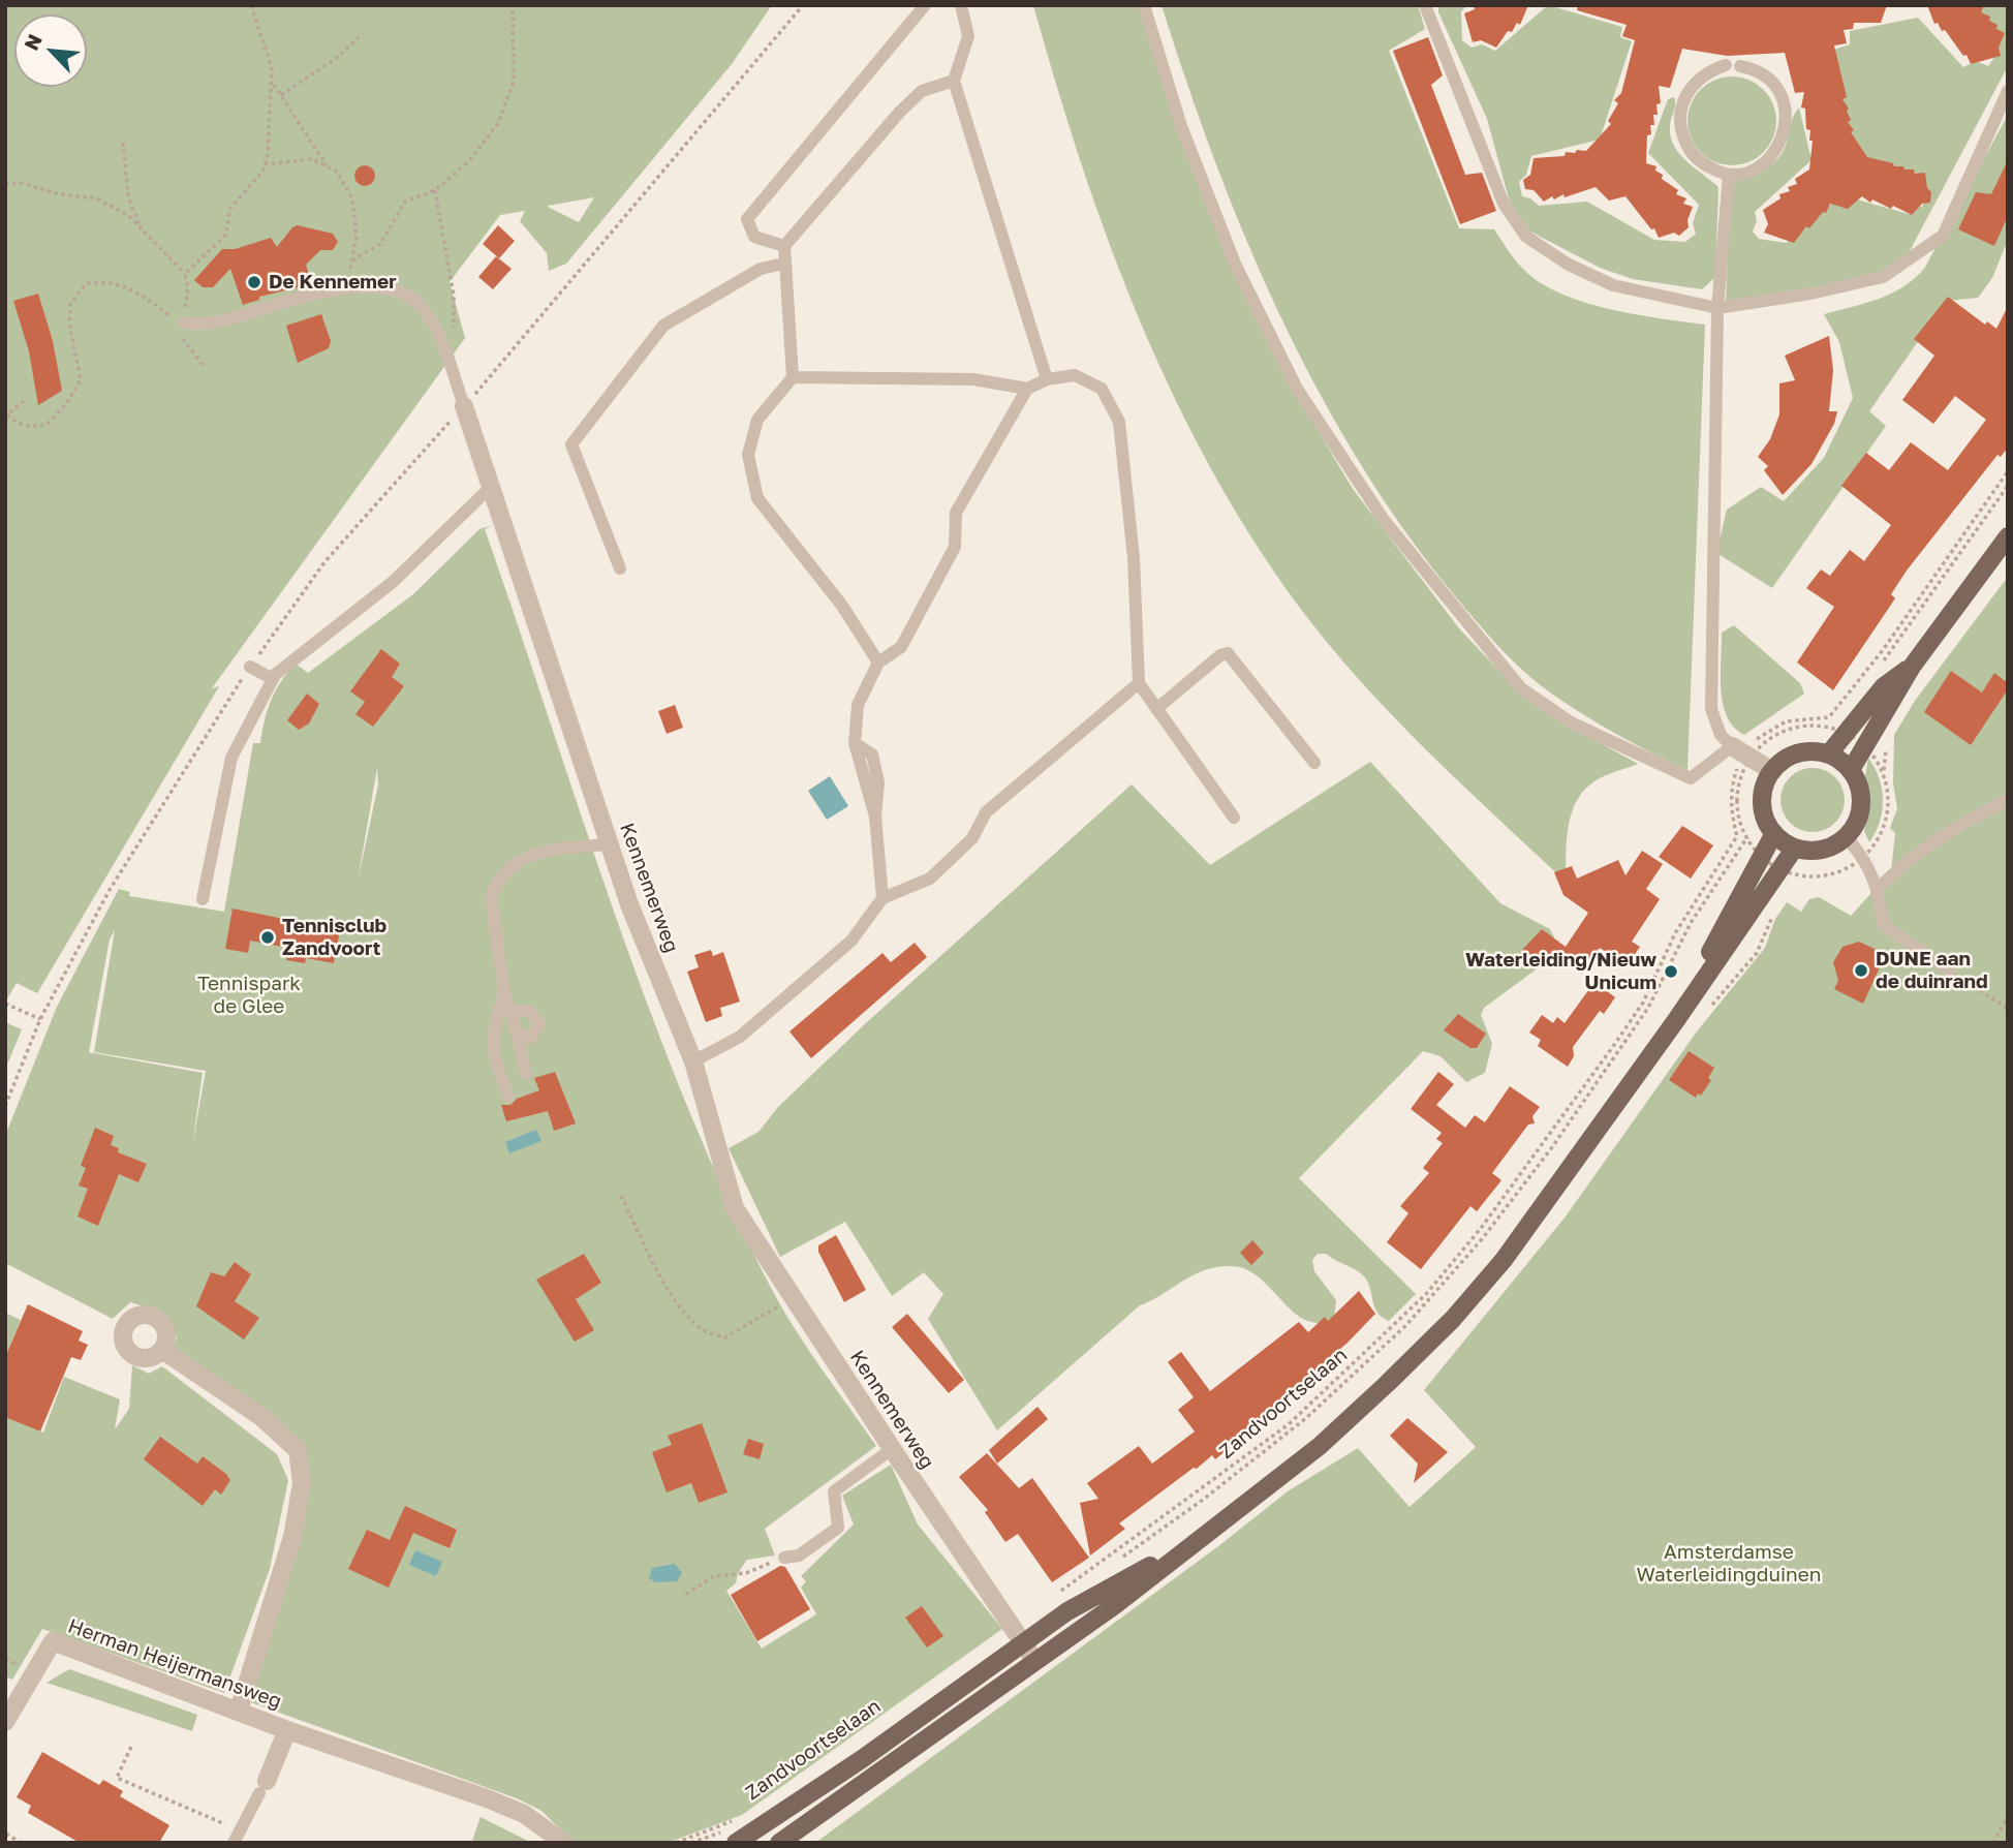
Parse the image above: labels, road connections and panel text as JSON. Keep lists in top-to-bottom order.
{
  "streets": {
    "main road": ["Zandvoortselaan"],
    "street": ["Kennemerweg", "Herman Heijermansweg"]
  },
  "crossings": [
    ["Kennemerweg", "Zandvoortselaan"]
  ],
  "parks": ["Tennispark de Glee", "Amsterdamse Waterleidingduinen"],
  "places": [
    "De Kennemer",
    "Tennisclub Zandvoort",
    "DUNE aan de duinrand",
    "Waterleiding/Nieuw Unicum"
  ],
  "north": "top left"
}
